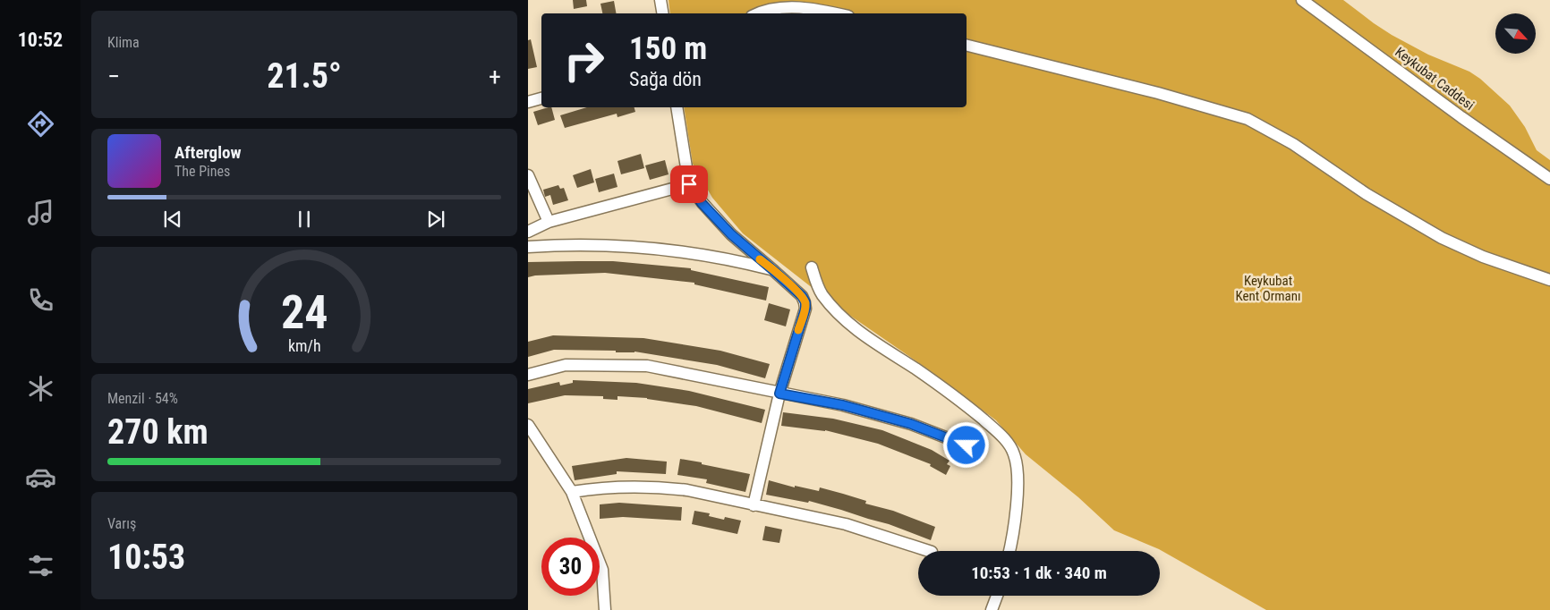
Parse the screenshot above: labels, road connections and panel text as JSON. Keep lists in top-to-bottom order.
{
  "streets": {
    "street": ["Keykubat Caddesi"]
  },
  "parks": ["Keykubat Kent Ormanı"],
  "north": "bottom right",
  "page": {
    "tabs": "10:52",
    "tile": [
      "Klima",
      ["Menzil · 54%", "270 km"],
      ["Varış", "10:53"]
    ],
    "turn": ["150 m", "Sağa dön"],
    "heat": ["−", "21.5°", "+"],
    "song": ["Afterglow", "The Pines"],
    "limit": "30",
    "trip": "10:53 · 1 dk · 340 m",
    "gauge": ["24", "km/h"]
  }
}
